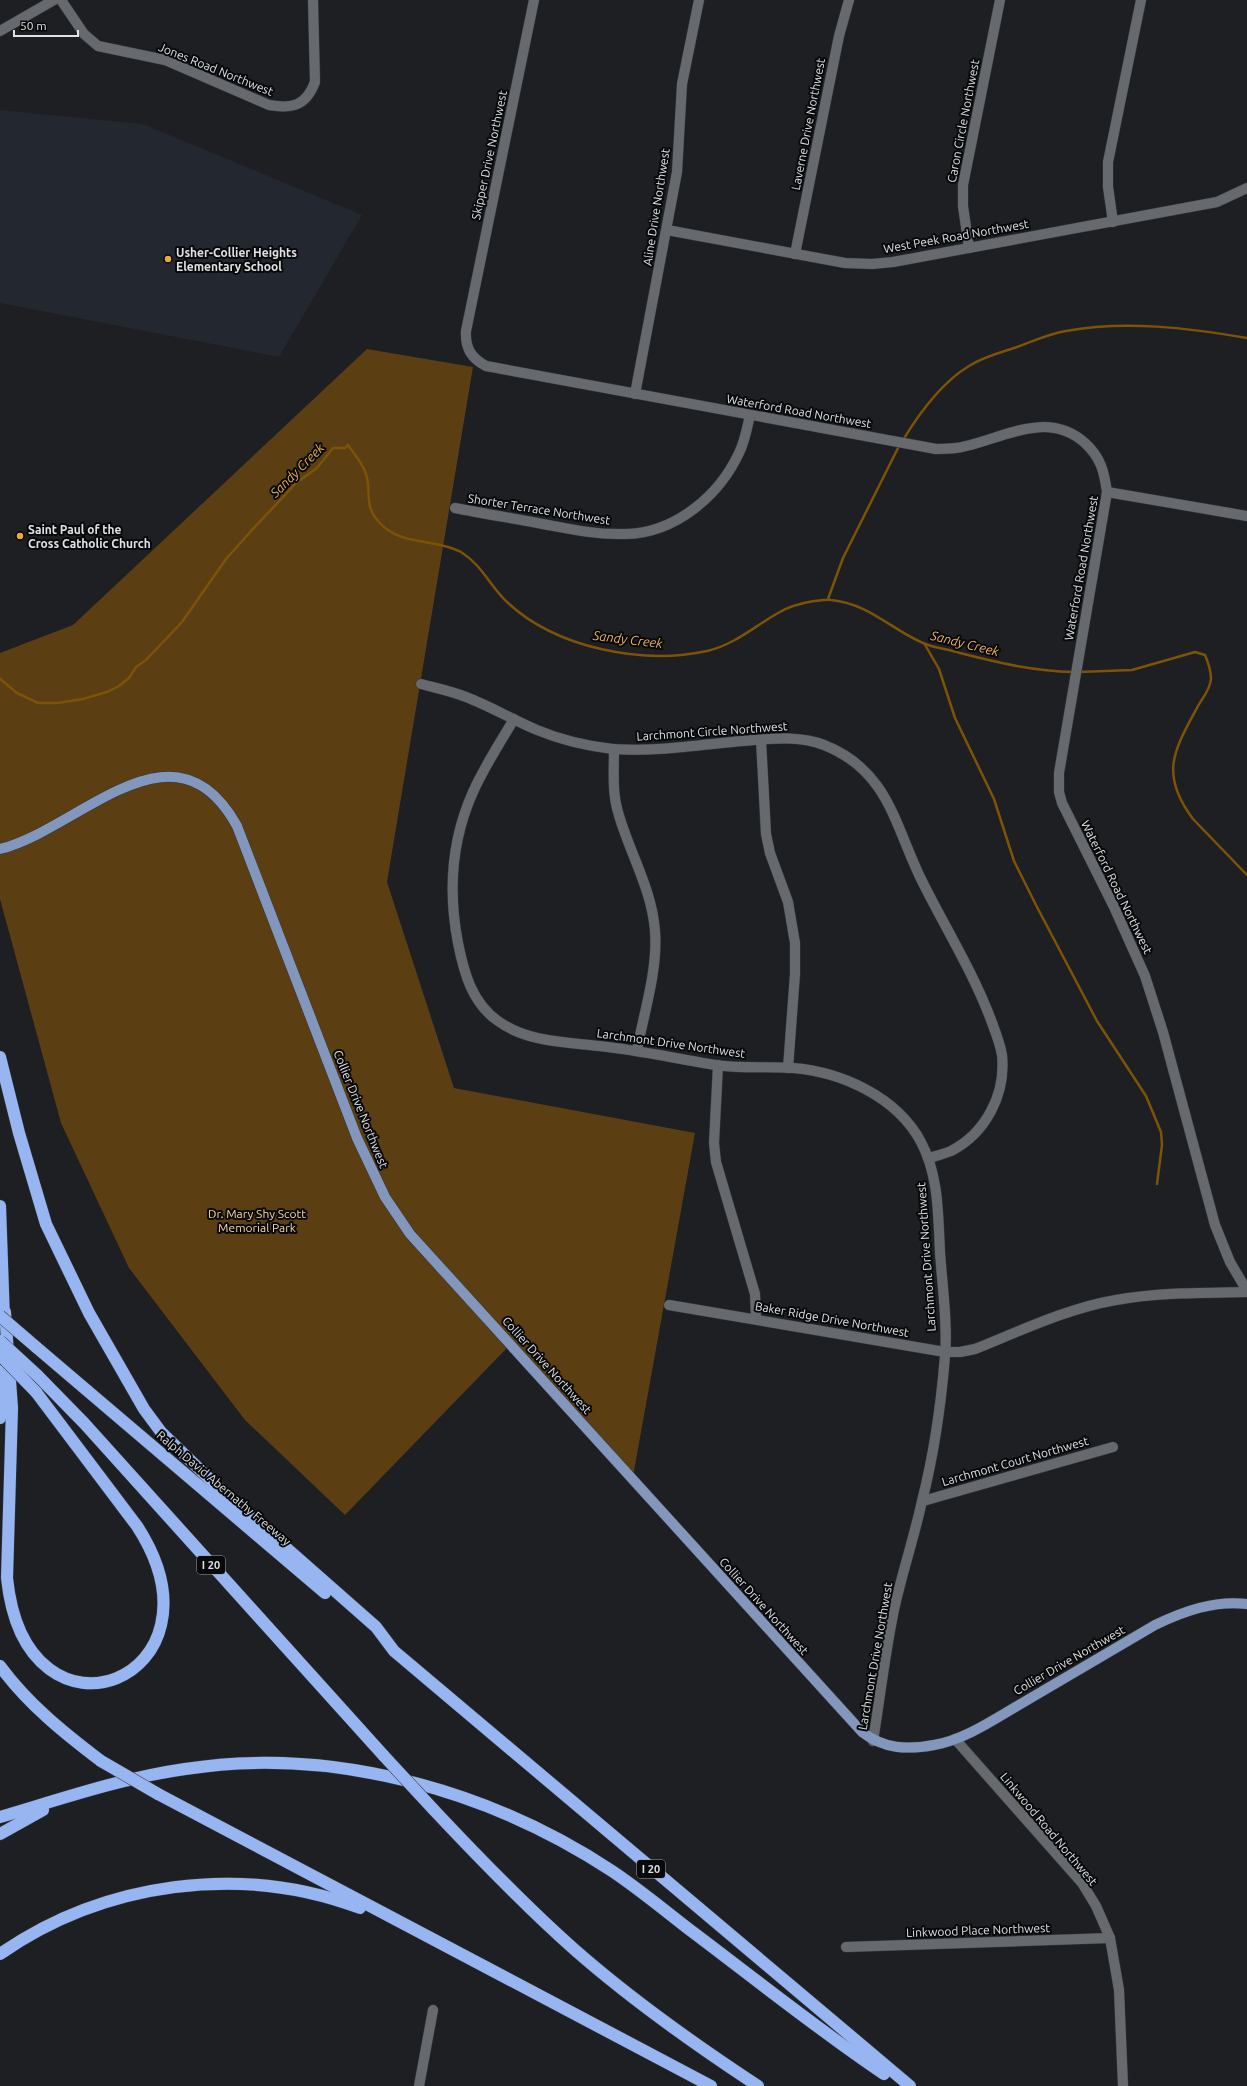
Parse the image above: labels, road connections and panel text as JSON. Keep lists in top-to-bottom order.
{
  "streets": {
    "highway": ["Ralph David Abernathy Freeway", "I 20"],
    "main road": ["Collier Drive Northwest"],
    "street": [
      "Jones Road Northwest",
      "Caron Circle Northwest",
      "Laverne Drive Northwest",
      "Skipper Drive Northwest",
      "Aline Drive Northwest",
      "West Peek Road Northwest",
      "Waterford Road Northwest",
      "Shorter Terrace Northwest",
      "Larchmont Circle Northwest",
      "Larchmont Drive Northwest",
      "Baker Ridge Drive Northwest",
      "Larchmont Court Northwest",
      "Linkwood Road Northwest",
      "Linkwood Place Northwest"
    ]
  },
  "crossings": [
    ["Caron Circle Northwest", "West Peek Road Northwest"],
    ["Laverne Drive Northwest", "West Peek Road Northwest"],
    ["Skipper Drive Northwest", "Waterford Road Northwest"],
    ["Aline Drive Northwest", "West Peek Road Northwest"],
    ["Aline Drive Northwest", "Waterford Road Northwest"],
    ["Waterford Road Northwest", "Shorter Terrace Northwest"],
    ["Waterford Road Northwest", "Baker Ridge Drive Northwest"],
    ["Larchmont Circle Northwest", "Larchmont Drive Northwest"],
    ["Larchmont Drive Northwest", "Collier Drive Northwest"],
    ["Larchmont Drive Northwest", "Baker Ridge Drive Northwest"],
    ["Larchmont Drive Northwest", "Larchmont Court Northwest"],
    ["Collier Drive Northwest", "Linkwood Road Northwest"],
    ["Ralph David Abernathy Freeway", "I 20"],
    ["Linkwood Road Northwest", "Linkwood Place Northwest"]
  ],
  "water": ["Sandy Creek"],
  "parks": ["Dr. Mary Shy Scott Memorial Park"],
  "places": ["Usher-Collier Heights Elementary School", "Saint Paul of the Cross Catholic Church"],
  "scale_bar": "50 m"
}
